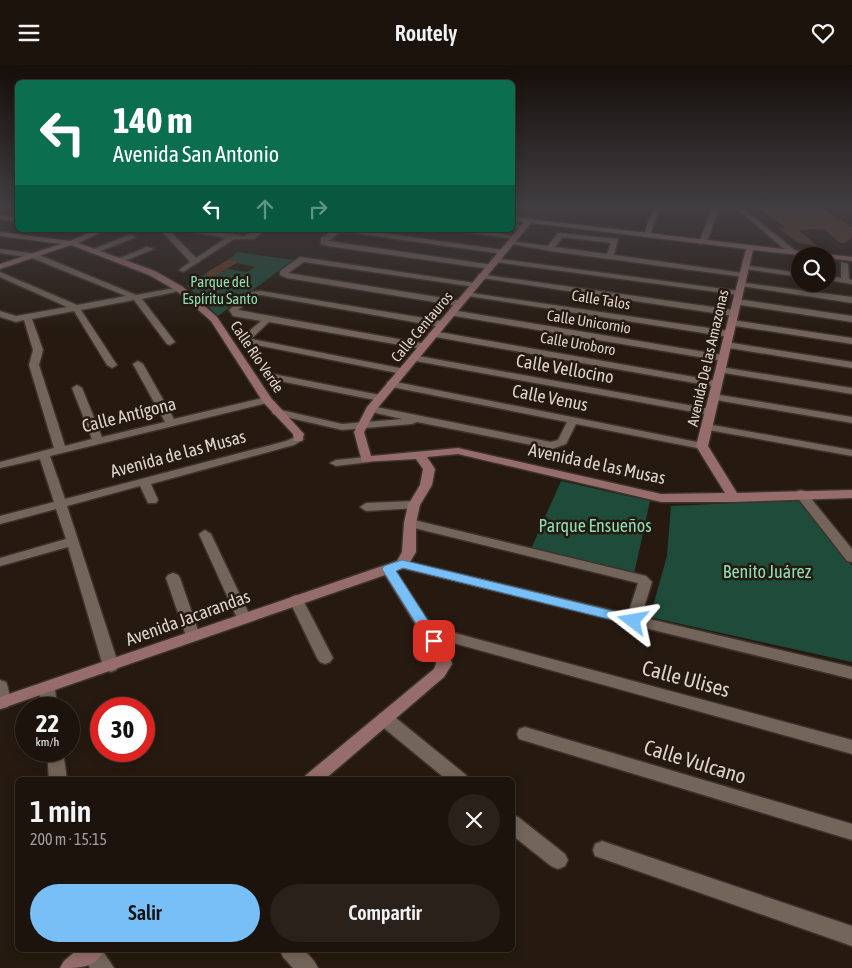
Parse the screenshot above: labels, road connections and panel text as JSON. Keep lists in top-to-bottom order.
{
  "streets": {
    "street": [
      "Calle Talos",
      "Calle Unicornio",
      "Calle Centauros",
      "Calle Uroboro",
      "Calle Río Verde",
      "Avenida De las Amazonas",
      "Calle Vellocino",
      "Calle Venus",
      "Calle Antígona",
      "Avenida de las Musas",
      "Avenida Jacarandas",
      "Calle Ulises",
      "Calle Vulcano"
    ]
  },
  "crossings": [
    ["Calle Talos", "Calle Centauros"],
    ["Calle Talos", "Avenida De las Amazonas"],
    ["Calle Unicornio", "Calle Centauros"],
    ["Calle Unicornio", "Avenida De las Amazonas"],
    ["Calle Centauros", "Calle Uroboro"],
    ["Calle Centauros", "Calle Vellocino"],
    ["Calle Centauros", "Calle Venus"],
    ["Calle Uroboro", "Avenida De las Amazonas"],
    ["Calle Río Verde", "Calle Antígona"],
    ["Calle Río Verde", "Avenida de las Musas"],
    ["Avenida De las Amazonas", "Calle Vellocino"],
    ["Avenida De las Amazonas", "Calle Venus"],
    ["Avenida De las Amazonas", "Avenida de las Musas"]
  ],
  "parks": ["Parque del Espíritu Santo", "Parque Ensueños", "Benito Juárez"],
  "page": {
    "header": "Routely",
    "turn": ["140 m", "Avenida San Antonio"],
    "speed": "22 km/h",
    "limit": "30",
    "heading": ["1 min", "200 m · 15:15"],
    "buttons": ["Salir", "Compartir"]
  }
}
